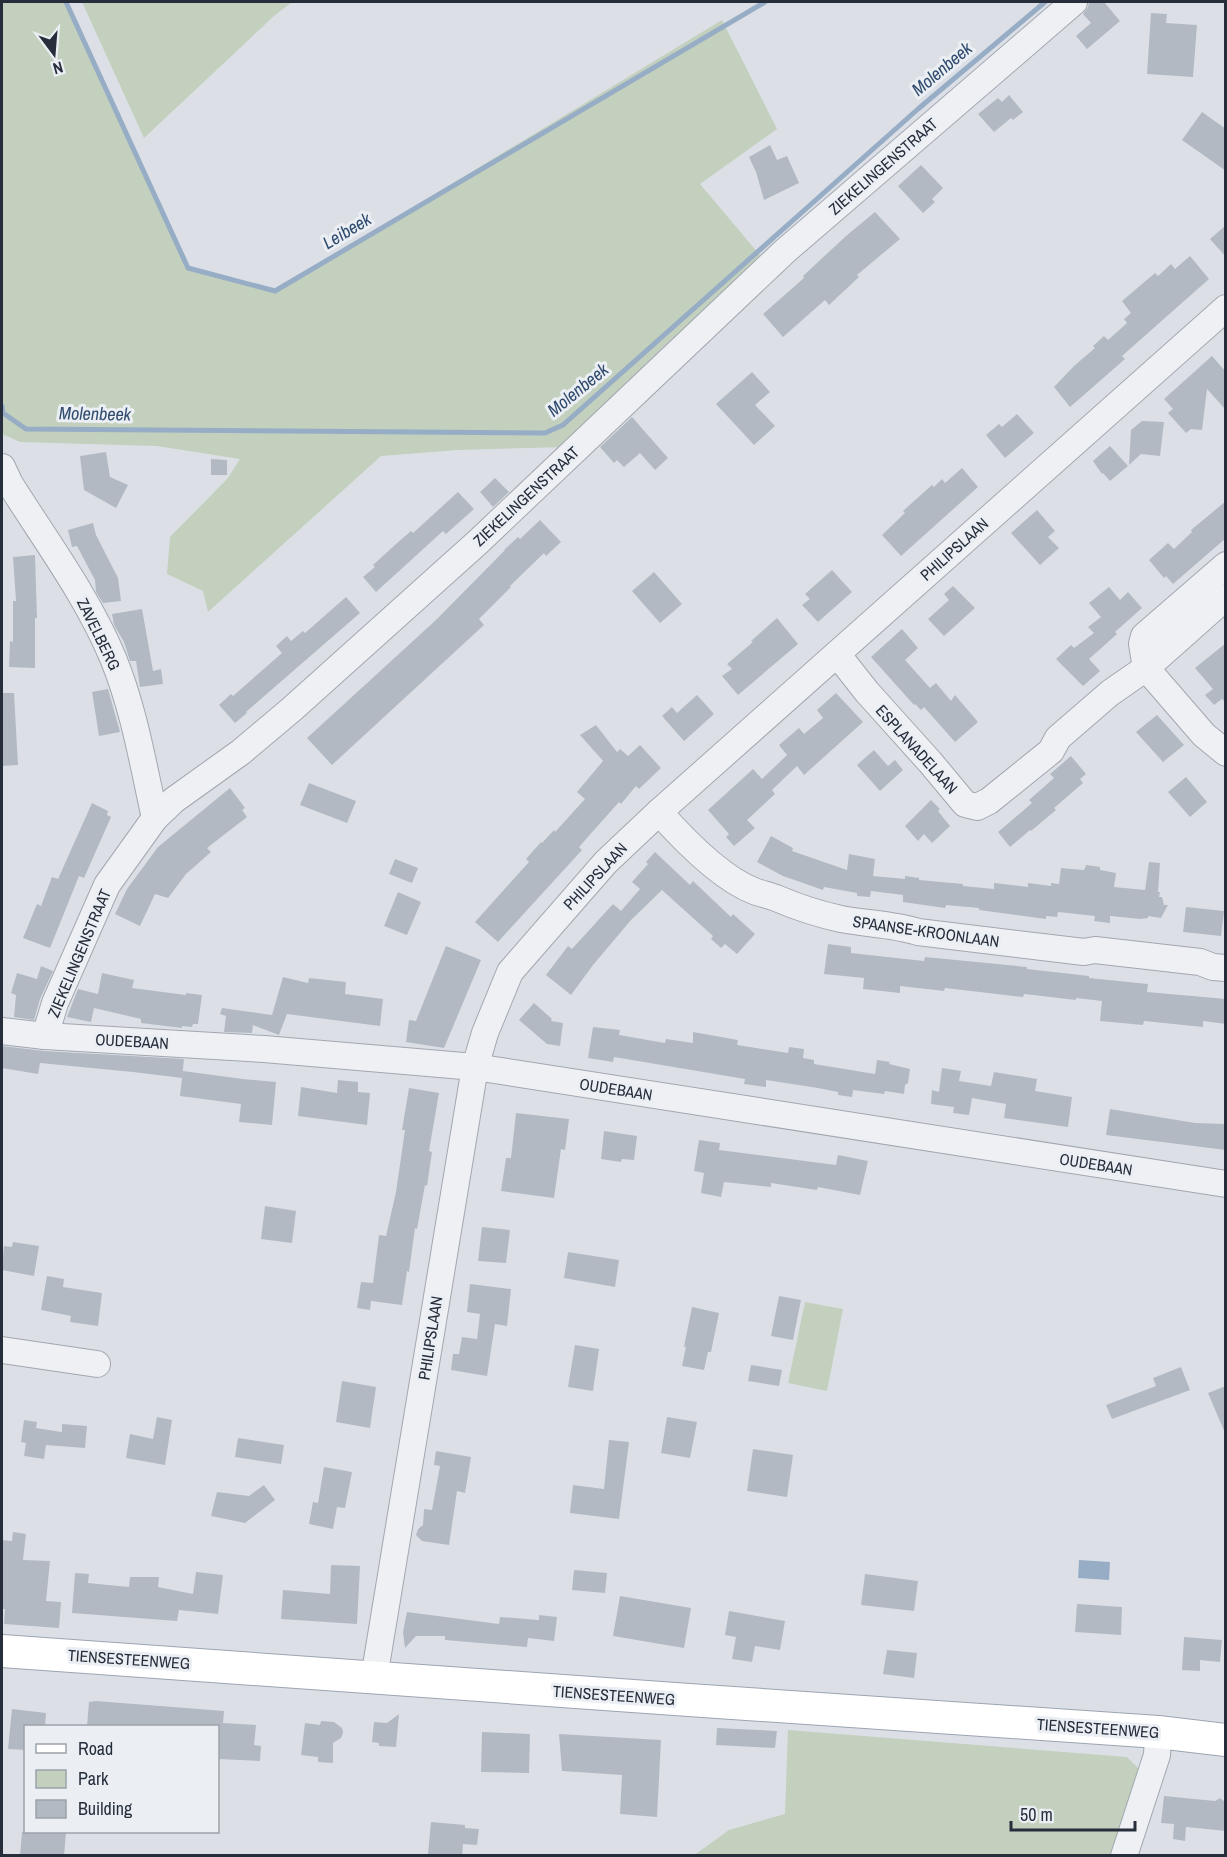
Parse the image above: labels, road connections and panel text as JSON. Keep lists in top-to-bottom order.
{
  "streets": {
    "main road": ["TIENSESTEENWEG"],
    "street": [
      "ZIEKELINGENSTRAAT",
      "PHILIPSLAAN",
      "ZAVELBERG",
      "ESPLANADELAAN",
      "SPAANSE-KROONLAAN",
      "OUDEBAAN"
    ]
  },
  "crossings": [
    ["ZIEKELINGENSTRAAT", "ZAVELBERG"],
    ["ZIEKELINGENSTRAAT", "OUDEBAAN"],
    ["PHILIPSLAAN", "ESPLANADELAAN"],
    ["PHILIPSLAAN", "SPAANSE-KROONLAAN"],
    ["PHILIPSLAAN", "OUDEBAAN"],
    ["PHILIPSLAAN", "TIENSESTEENWEG"]
  ],
  "water": ["Molenbeek", "Leibeek"],
  "legend": ["Road", "Park", "Building"],
  "scale_bar": "50 m",
  "north": "bottom"
}
